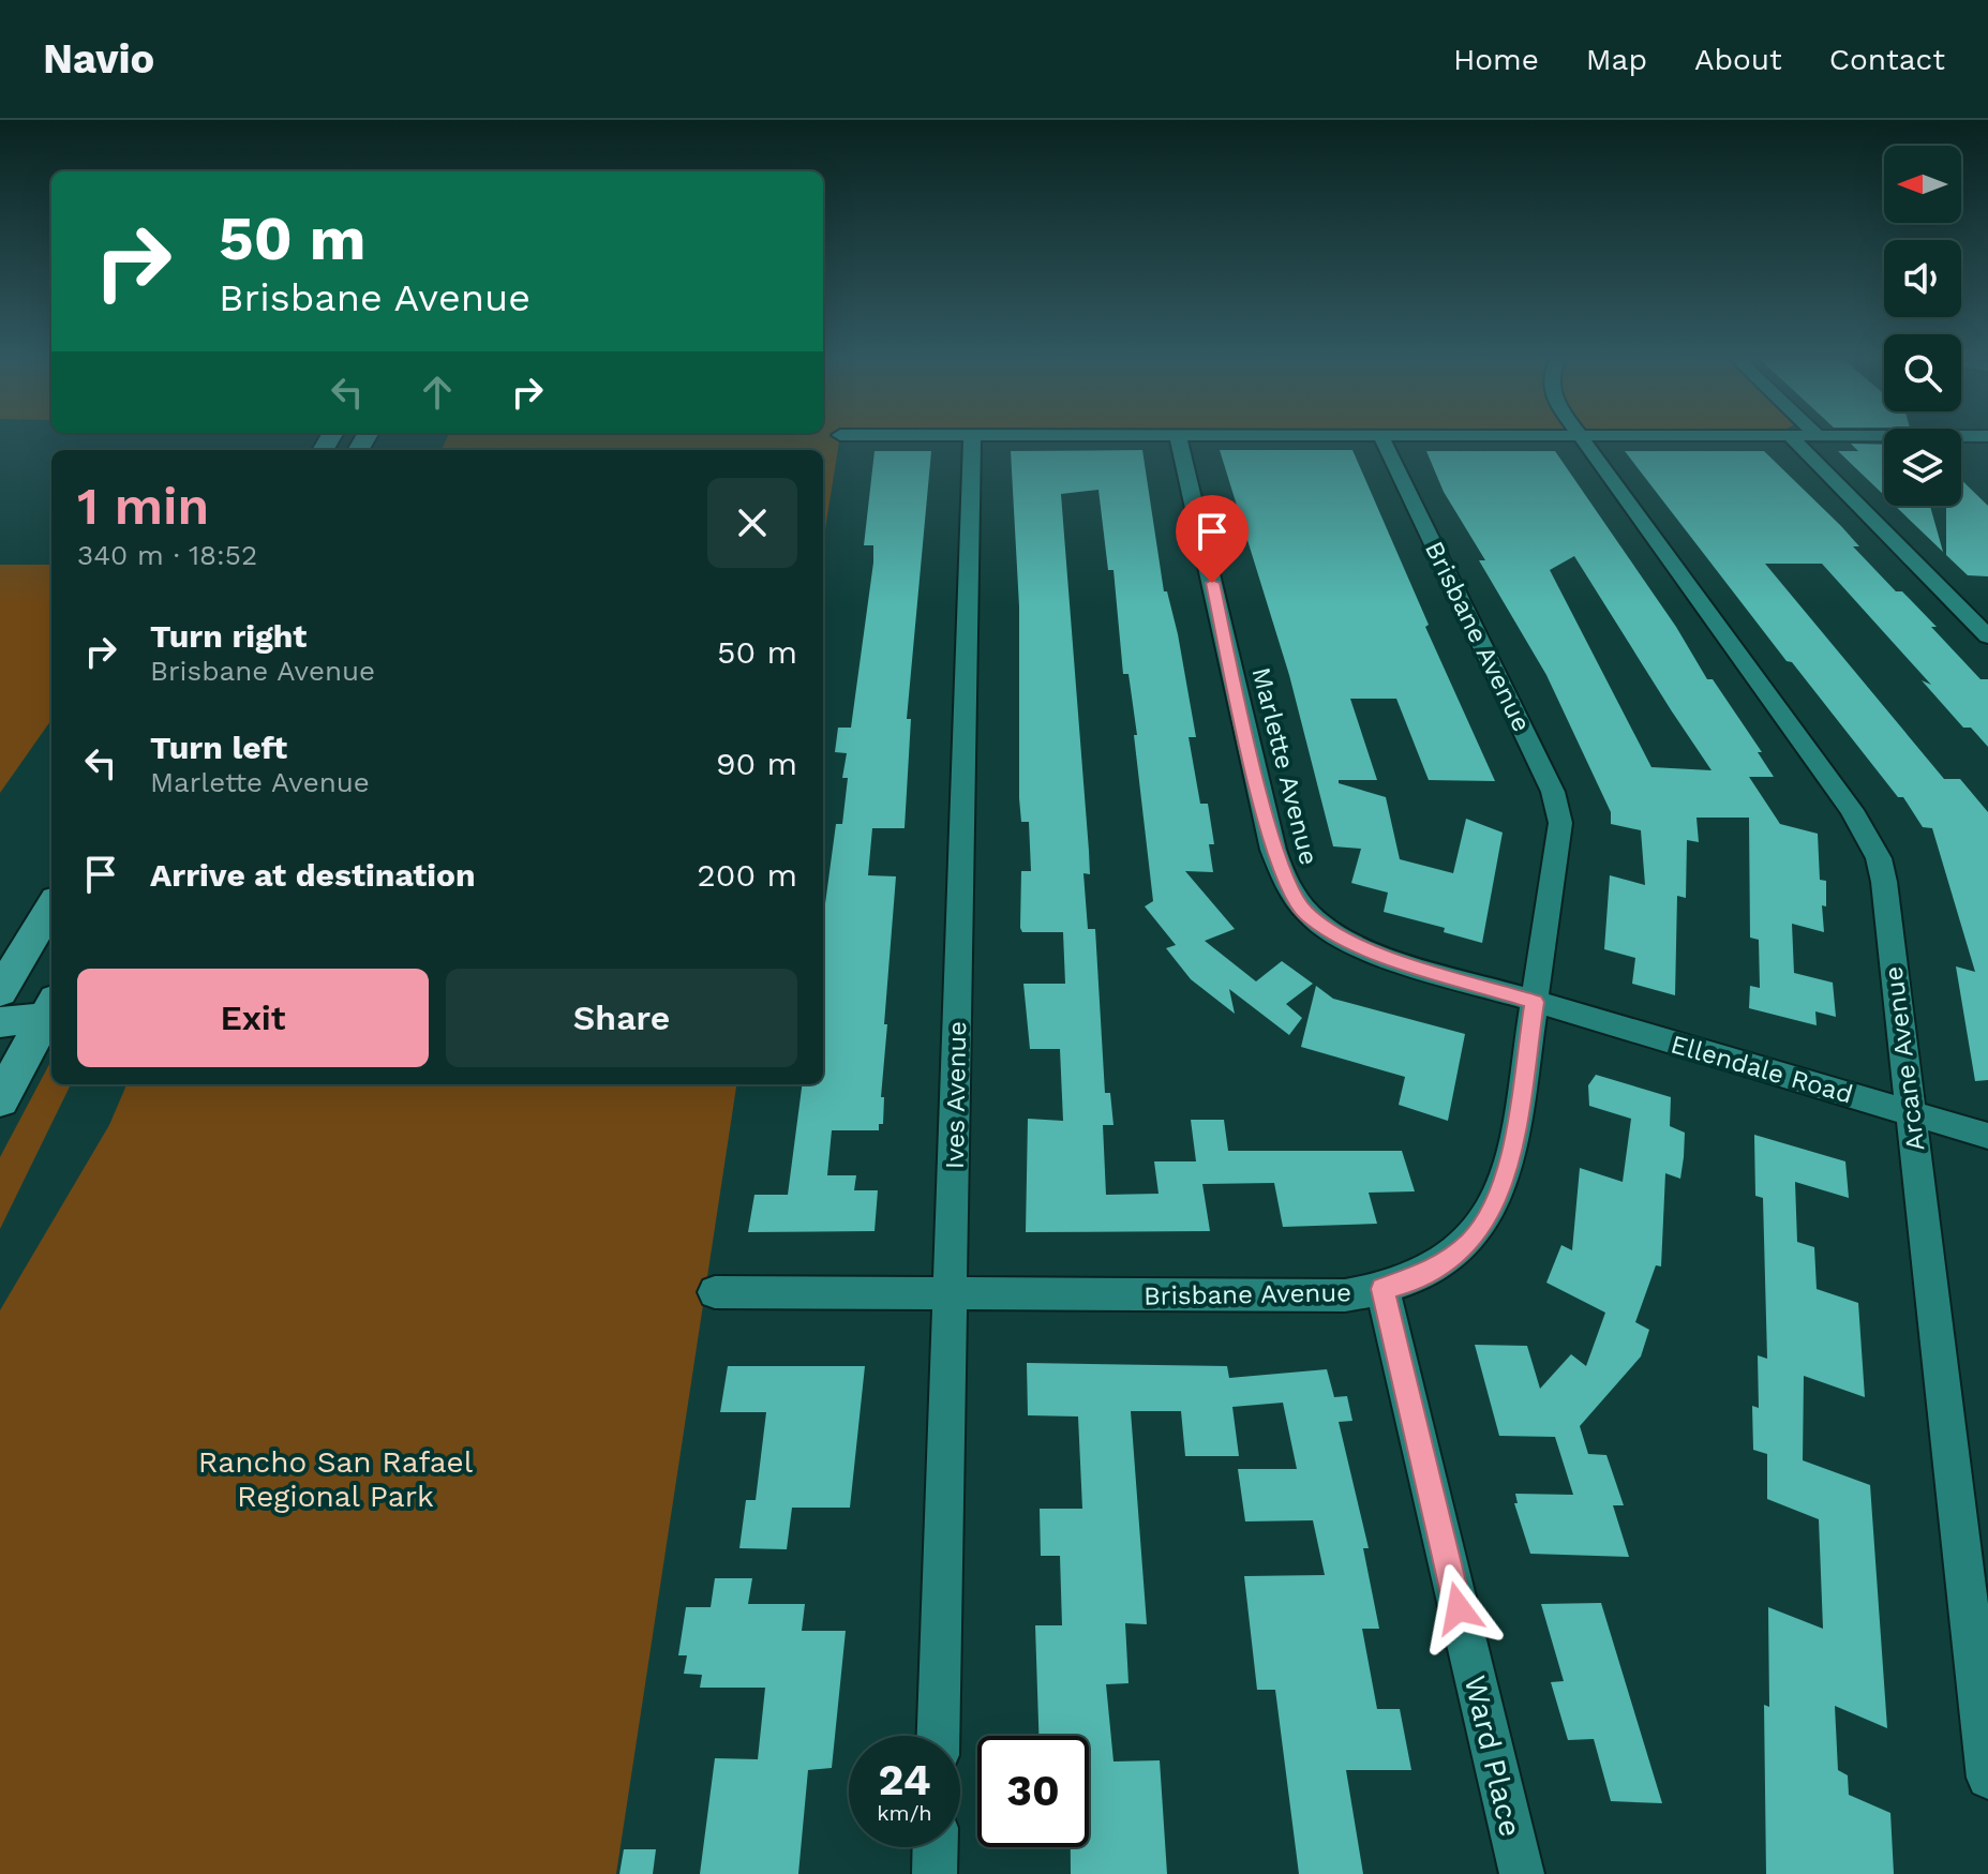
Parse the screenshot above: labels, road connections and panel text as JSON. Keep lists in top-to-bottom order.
{
  "streets": {
    "street": [
      "Brisbane Avenue",
      "Marlette Avenue",
      "Arcane Avenue",
      "Ellendale Road",
      "Ives Avenue",
      "Ward Place"
    ]
  },
  "crossings": [
    ["Brisbane Avenue", "Marlette Avenue"],
    ["Brisbane Avenue", "Ellendale Road"],
    ["Brisbane Avenue", "Ives Avenue"],
    ["Brisbane Avenue", "Ward Place"],
    ["Marlette Avenue", "Ellendale Road"],
    ["Arcane Avenue", "Ellendale Road"]
  ],
  "parks": ["Rancho San Rafael Regional Park"],
  "north": "left",
  "page": {
    "header": "Navio",
    "nav": [
      "Home",
      "Map",
      "About",
      "Contact"
    ],
    "turn": ["50 m", "Brisbane Avenue"],
    "heading": ["1 min", "340 m · 18:52"],
    "list": [
      {
        "name": "Turn right",
        "note": "Brisbane Avenue",
        "value": "50 m"
      },
      {
        "name": "Turn left",
        "note": "Marlette Avenue",
        "value": "90 m"
      },
      {
        "name": "Arrive at destination",
        "value": "200 m"
      }
    ],
    "buttons": ["Exit", "Share"],
    "speed": "24 km/h",
    "limit": "30"
  }
}
